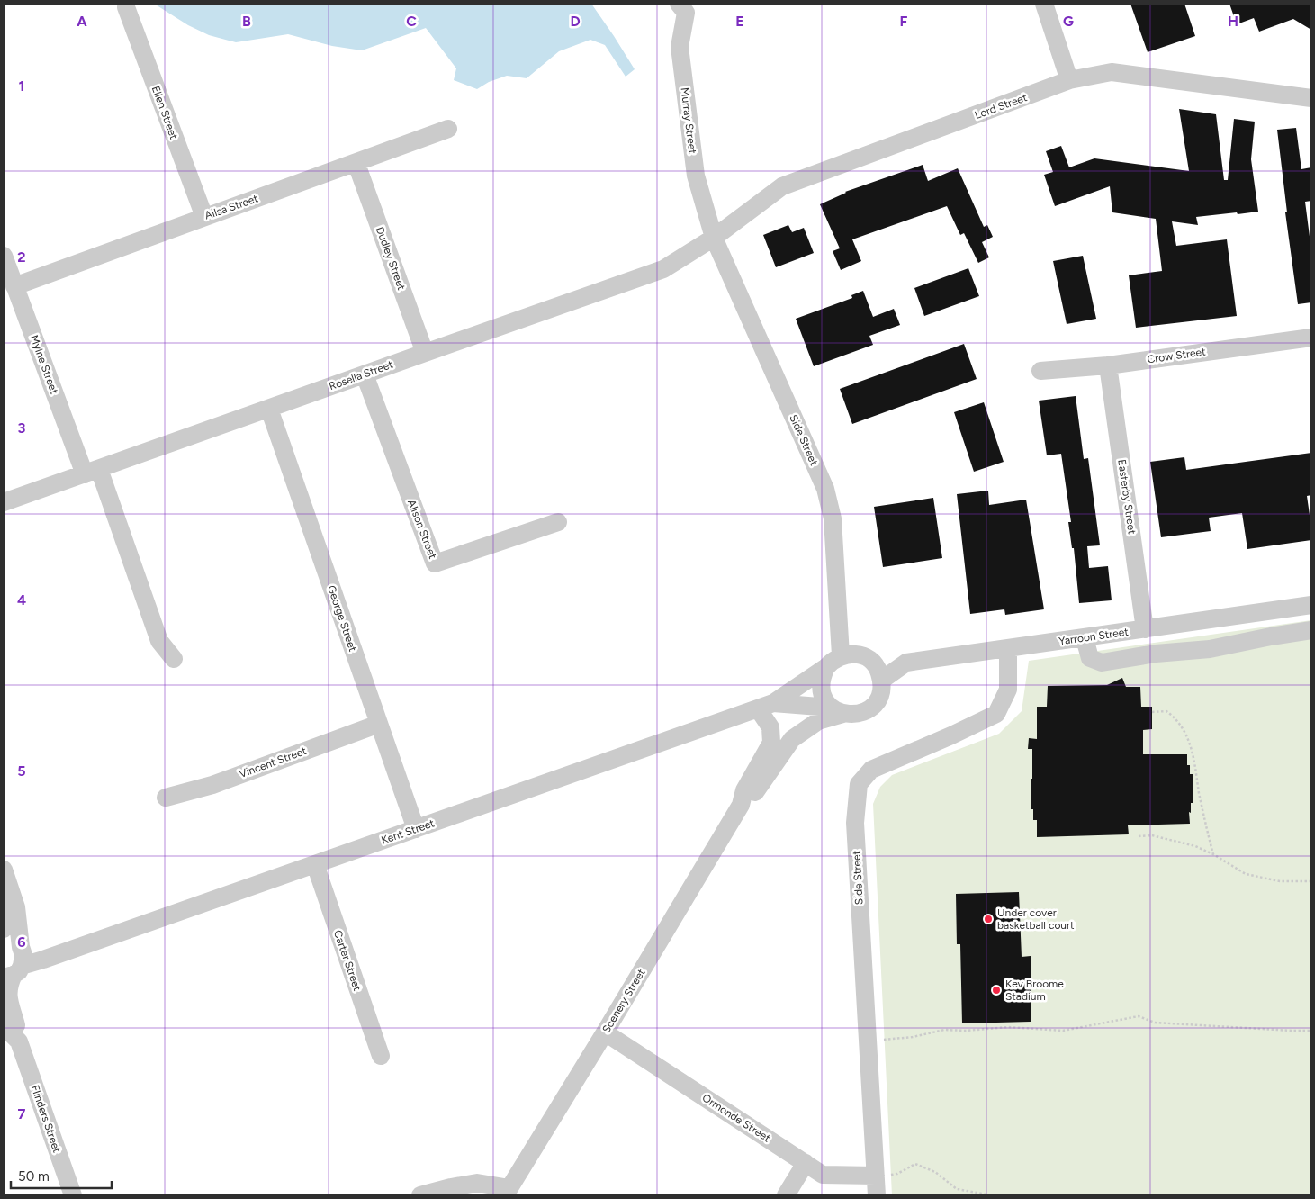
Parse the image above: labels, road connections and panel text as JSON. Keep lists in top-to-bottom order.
{
  "streets": {
    "street": [
      "Lord Street",
      "Ellen Street",
      "Murray Street",
      "Ailsa Street",
      "Dudley Street",
      "Crow Street",
      "Mylne Street",
      "Rosella Street",
      "Side Street",
      "Easterby Street",
      "Alison Street",
      "George Street",
      "Yarroon Street",
      "Vincent Street",
      "Kent Street",
      "Carter Street",
      "Scenery Street",
      "Ormonde Street",
      "Flinders Street"
    ]
  },
  "crossings": [
    ["Lord Street", "Murray Street"],
    ["Lord Street", "Rosella Street"],
    ["Lord Street", "Side Street"],
    ["Ellen Street", "Ailsa Street"],
    ["Murray Street", "Rosella Street"],
    ["Murray Street", "Side Street"],
    ["Ailsa Street", "Dudley Street"],
    ["Ailsa Street", "Mylne Street"],
    ["Dudley Street", "Rosella Street"],
    ["Crow Street", "Easterby Street"],
    ["Mylne Street", "Rosella Street"],
    ["Rosella Street", "Side Street"],
    ["Rosella Street", "Alison Street"],
    ["Rosella Street", "George Street"],
    ["Side Street", "Yarroon Street"],
    ["Side Street", "Kent Street"],
    ["Side Street", "Scenery Street"],
    ["Side Street", "Ormonde Street"],
    ["Easterby Street", "Yarroon Street"],
    ["George Street", "Vincent Street"],
    ["George Street", "Kent Street"],
    ["Yarroon Street", "Kent Street"],
    ["Yarroon Street", "Scenery Street"],
    ["Kent Street", "Carter Street"],
    ["Kent Street", "Scenery Street"],
    ["Kent Street", "Flinders Street"],
    ["Scenery Street", "Ormonde Street"]
  ],
  "places": ["Under cover basketball court", "Kev Broome Stadium"],
  "scale_bar": "50 m",
  "grid": {
    "columns": [
      "A",
      "B",
      "C",
      "D",
      "E",
      "F",
      "G",
      "H"
    ],
    "rows": [
      "1",
      "2",
      "3",
      "4",
      "5",
      "6",
      "7"
    ]
  }
}
